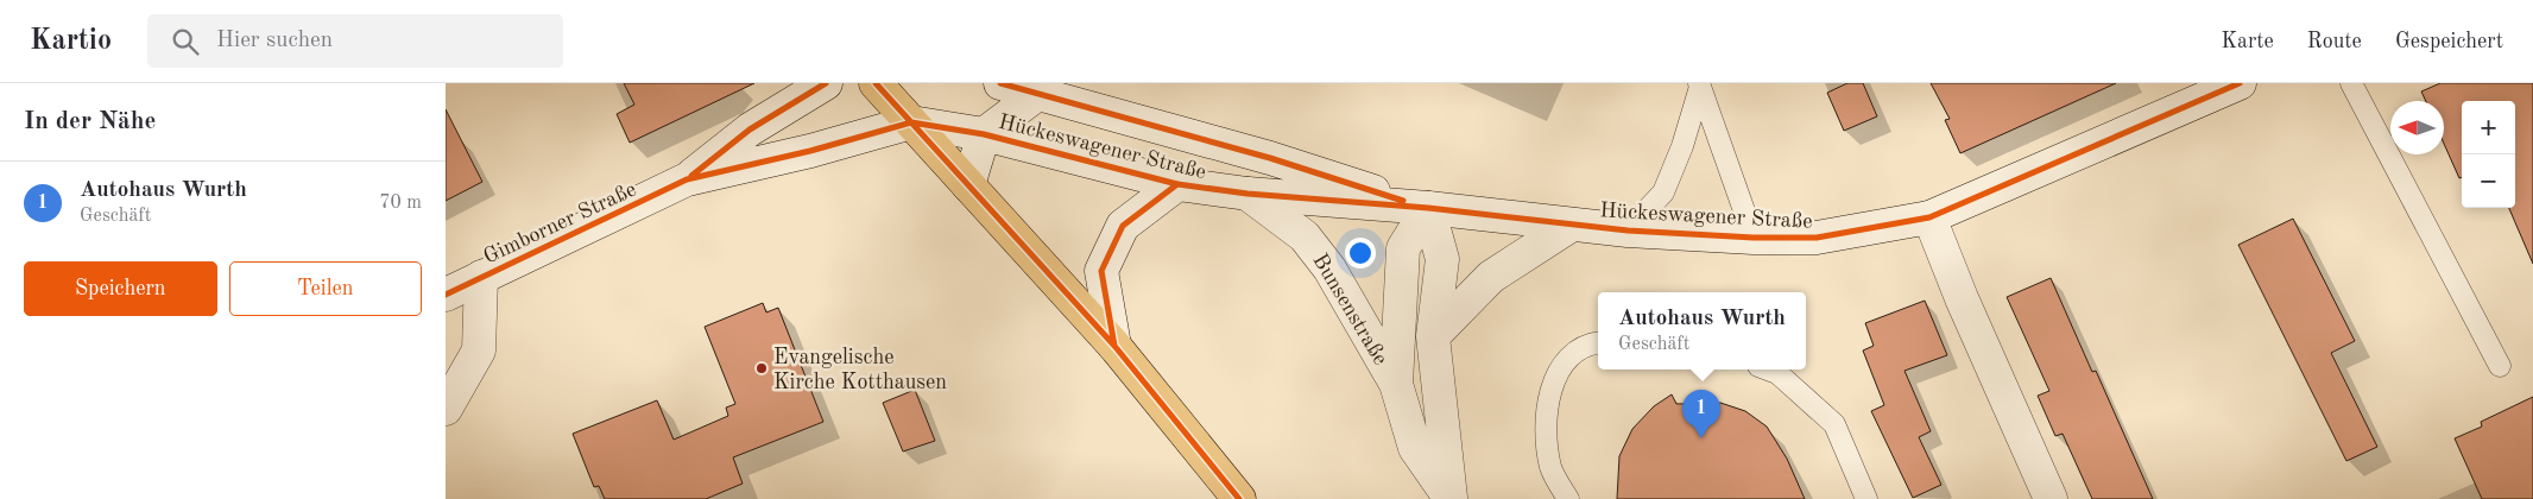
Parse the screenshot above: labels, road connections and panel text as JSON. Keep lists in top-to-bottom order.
{
  "streets": {
    "street": ["Hückeswagener Straße", "Gimborner Straße", "Bunsenstraße"]
  },
  "crossings": [
    ["Hückeswagener Straße", "Gimborner Straße"],
    ["Hückeswagener Straße", "Bunsenstraße"]
  ],
  "places": ["Evangelische Kirche Kotthausen"],
  "north": "left",
  "page": {
    "header": "Kartio",
    "search": "Hier suchen",
    "nav": ["Karte", "Route", "Gespeichert"],
    "heading": "In der Nähe",
    "map_buttons": ["+", "−"],
    "list": [
      {
        "mark": "1",
        "name": "Autohaus Wurth",
        "note": "Geschäft",
        "value": "70 m"
      }
    ],
    "buttons": ["Speichern", "Teilen"],
    "popup": ["Autohaus Wurth", "Geschäft"],
    "pins": "1"
  }
}
